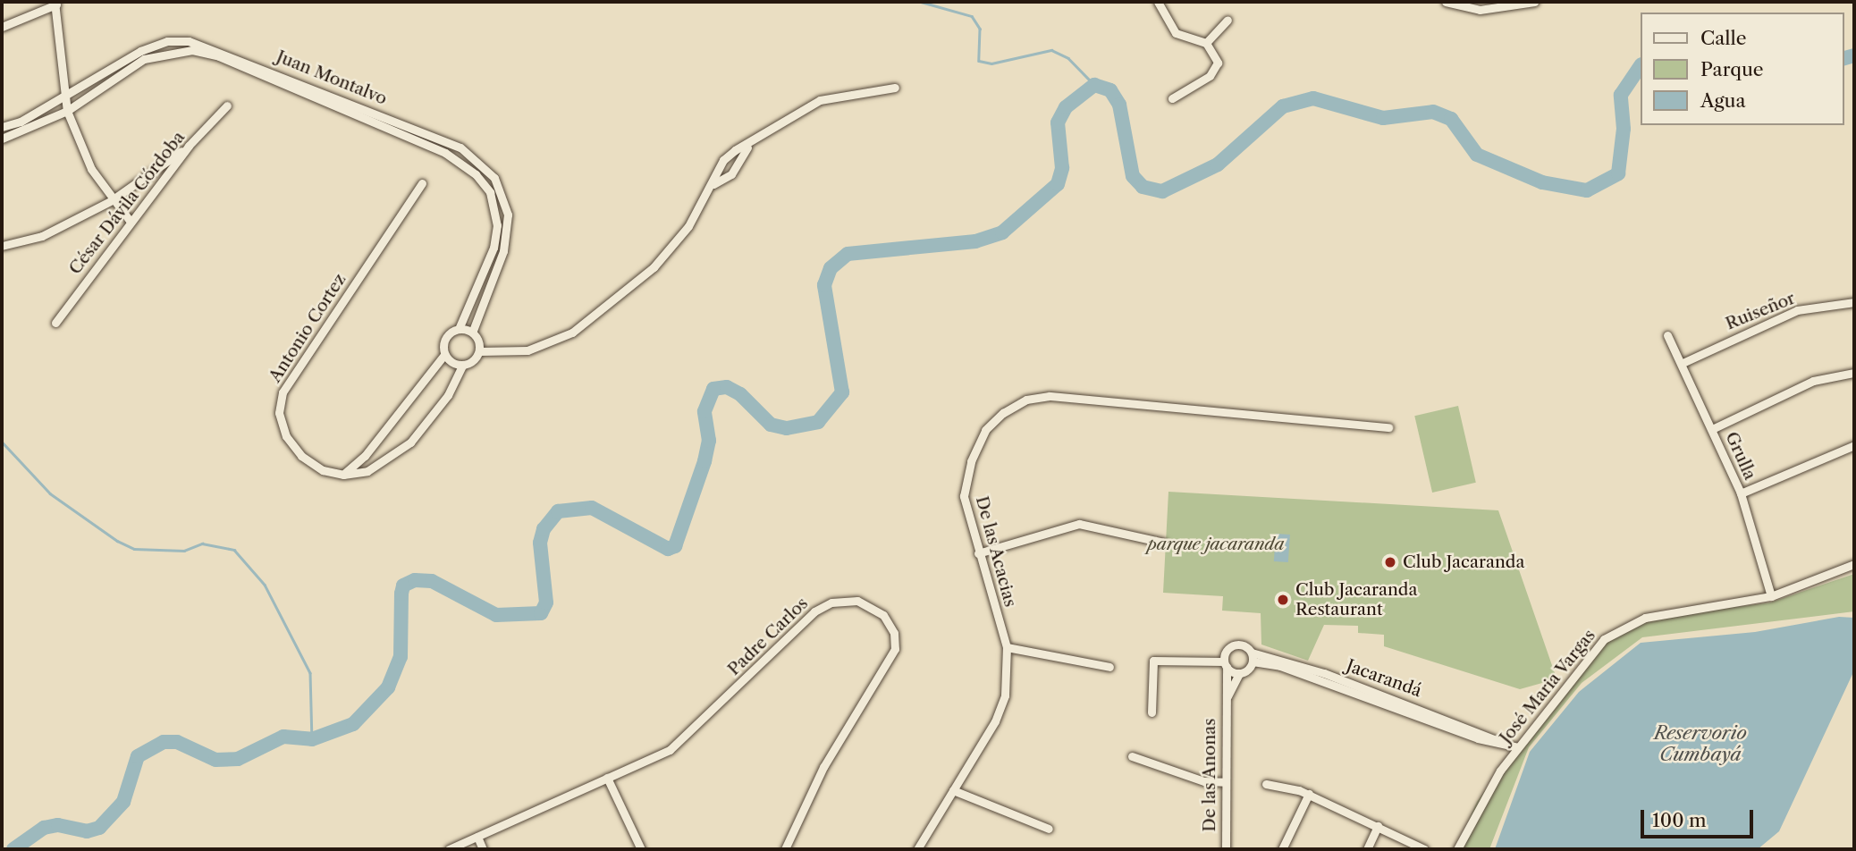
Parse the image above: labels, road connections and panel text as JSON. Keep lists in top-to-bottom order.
{
  "streets": {
    "street": [
      "Juan Montalvo",
      "César Dávila Córdoba",
      "Ruiseñor",
      "Antonio Cortez",
      "Grulla",
      "De las Acacias",
      "Padre Carlos",
      "Jacarandá",
      "José Maria Vargas",
      "De las Anonas"
    ]
  },
  "crossings": [
    ["Ruiseñor", "Grulla"],
    ["Grulla", "José Maria Vargas"],
    ["Jacarandá", "José Maria Vargas"],
    ["Jacarandá", "De las Anonas"]
  ],
  "water": ["Reservorio Cumbayá"],
  "parks": ["parque jacaranda"],
  "places": ["Club Jacaranda", "Club Jacaranda Restaurant"],
  "legend": ["Calle", "Parque", "Agua"],
  "scale_bar": "100 m"
}
